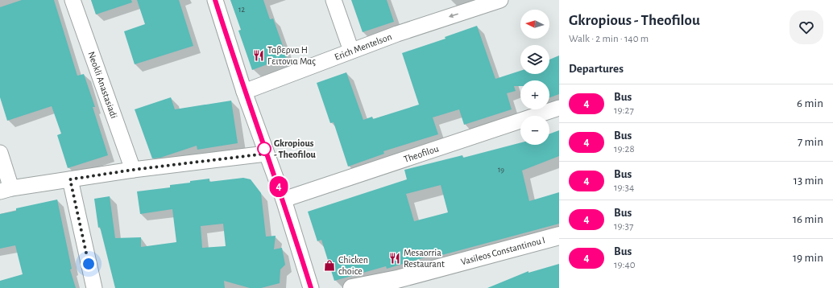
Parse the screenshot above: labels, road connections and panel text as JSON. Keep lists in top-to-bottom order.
{
  "streets": {
    "main road": ["Vasileos Constantinou I"],
    "street": ["Erich Mentelson", "Neokli Anastasiadi", "Theofilou"]
  },
  "one_way": ["Erich Mentelson"],
  "places": {
    "restaurant": ["Ταβερνα Η Γειτονια Μας", "Mesaorria Restaurant"],
    "other": ["Gkropious - Theofilou"],
    "shop": ["Chicken choice"]
  },
  "lines": ["bus line 4"],
  "house_numbers": ["12", "19"],
  "north": "left",
  "page": {
    "on_map": "4",
    "heading": [
      ["Gkropious - Theofilou", "Walk · 2 min · 140 m"],
      "Departures"
    ],
    "map_buttons": ["+", "−"],
    "list": [
      {
        "mark": "4",
        "name": "Bus",
        "note": "19:27",
        "value": "6 min"
      },
      {
        "mark": "4",
        "name": "Bus",
        "note": "19:28",
        "value": "7 min"
      },
      {
        "mark": "4",
        "name": "Bus",
        "note": "19:34",
        "value": "13 min"
      },
      {
        "mark": "4",
        "name": "Bus",
        "note": "19:37",
        "value": "16 min"
      },
      {
        "mark": "4",
        "name": "Bus",
        "note": "19:40",
        "value": "19 min"
      }
    ]
  }
}
